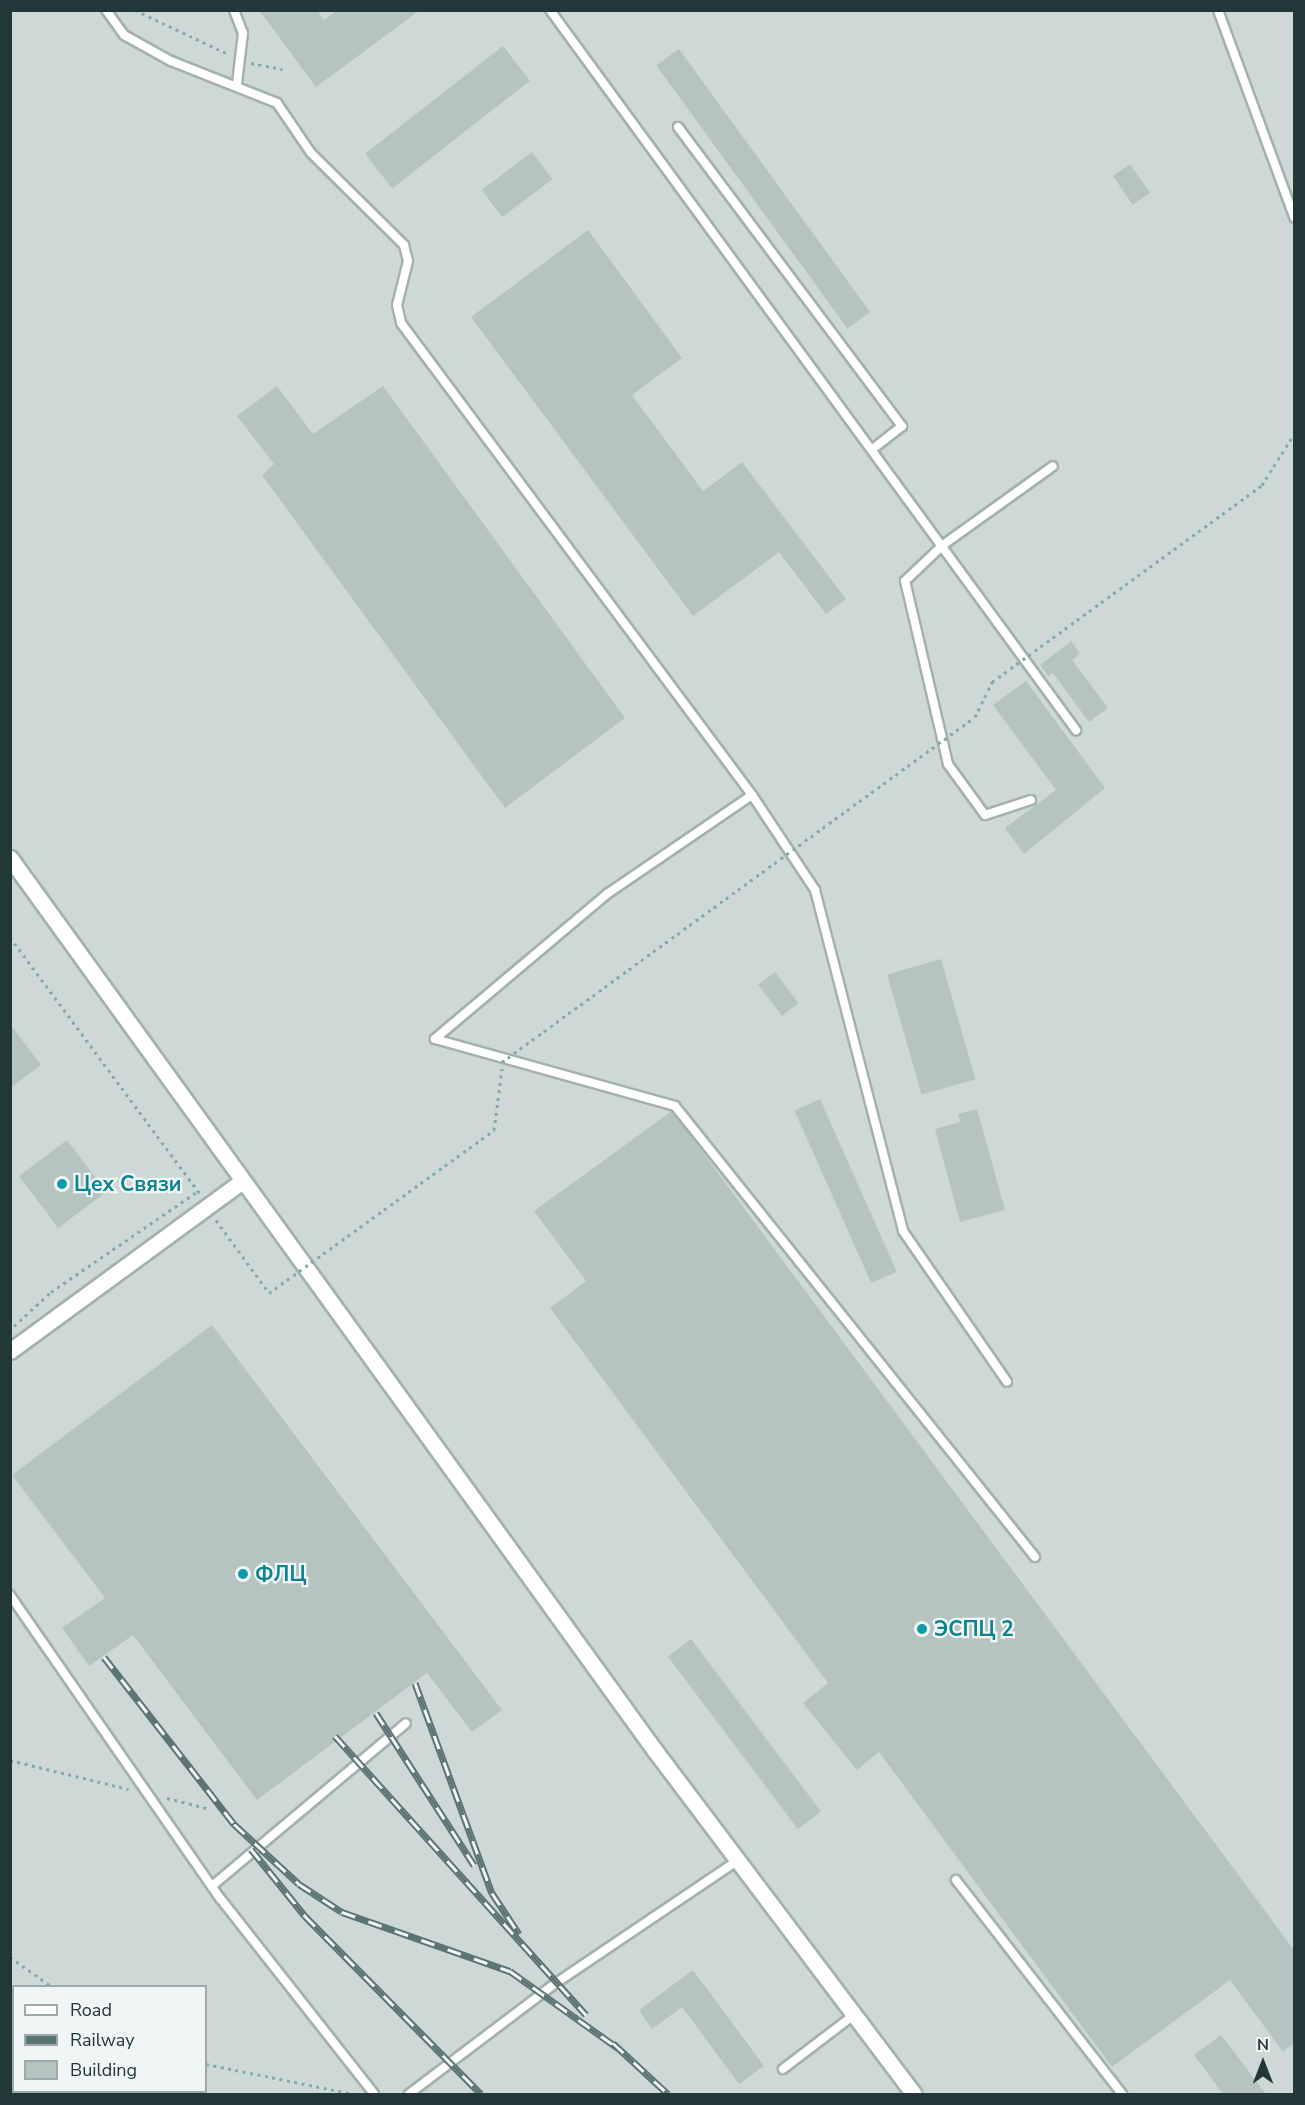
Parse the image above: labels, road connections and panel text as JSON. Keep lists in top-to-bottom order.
{
  "places": ["Цех Связи", "ФЛЦ", "ЭСПЦ 2"],
  "legend": ["Road", "Railway", "Building"],
  "north": "top"
}
